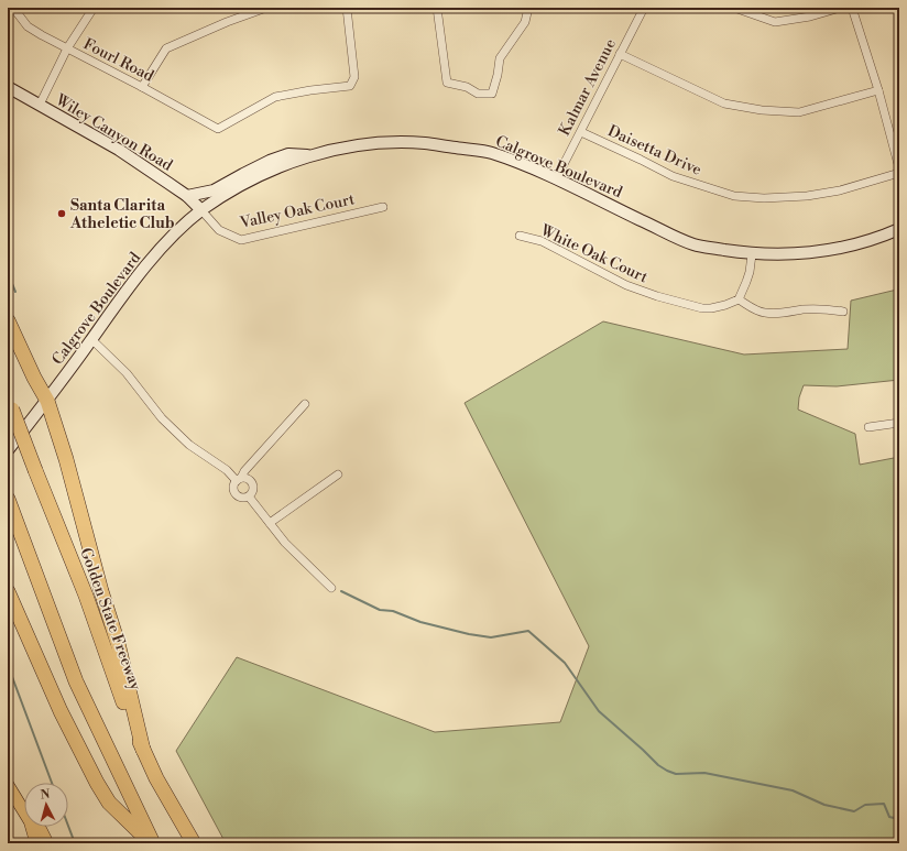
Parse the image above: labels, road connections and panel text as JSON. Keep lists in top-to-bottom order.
{
  "streets": {
    "highway": ["Golden State Freeway"],
    "street": [
      "Fourl Road",
      "Kalmar Avenue",
      "Wiley Canyon Road",
      "Daisetta Drive",
      "Calgrove Boulevard",
      "Valley Oak Court",
      "White Oak Court"
    ]
  },
  "crossings": [
    ["Kalmar Avenue", "Daisetta Drive"],
    ["Kalmar Avenue", "Calgrove Boulevard"],
    ["Wiley Canyon Road", "Calgrove Boulevard"],
    ["Wiley Canyon Road", "Valley Oak Court"],
    ["Calgrove Boulevard", "Valley Oak Court"]
  ],
  "places": ["Santa Clarita Atheletic Club"],
  "north": "top"
}
